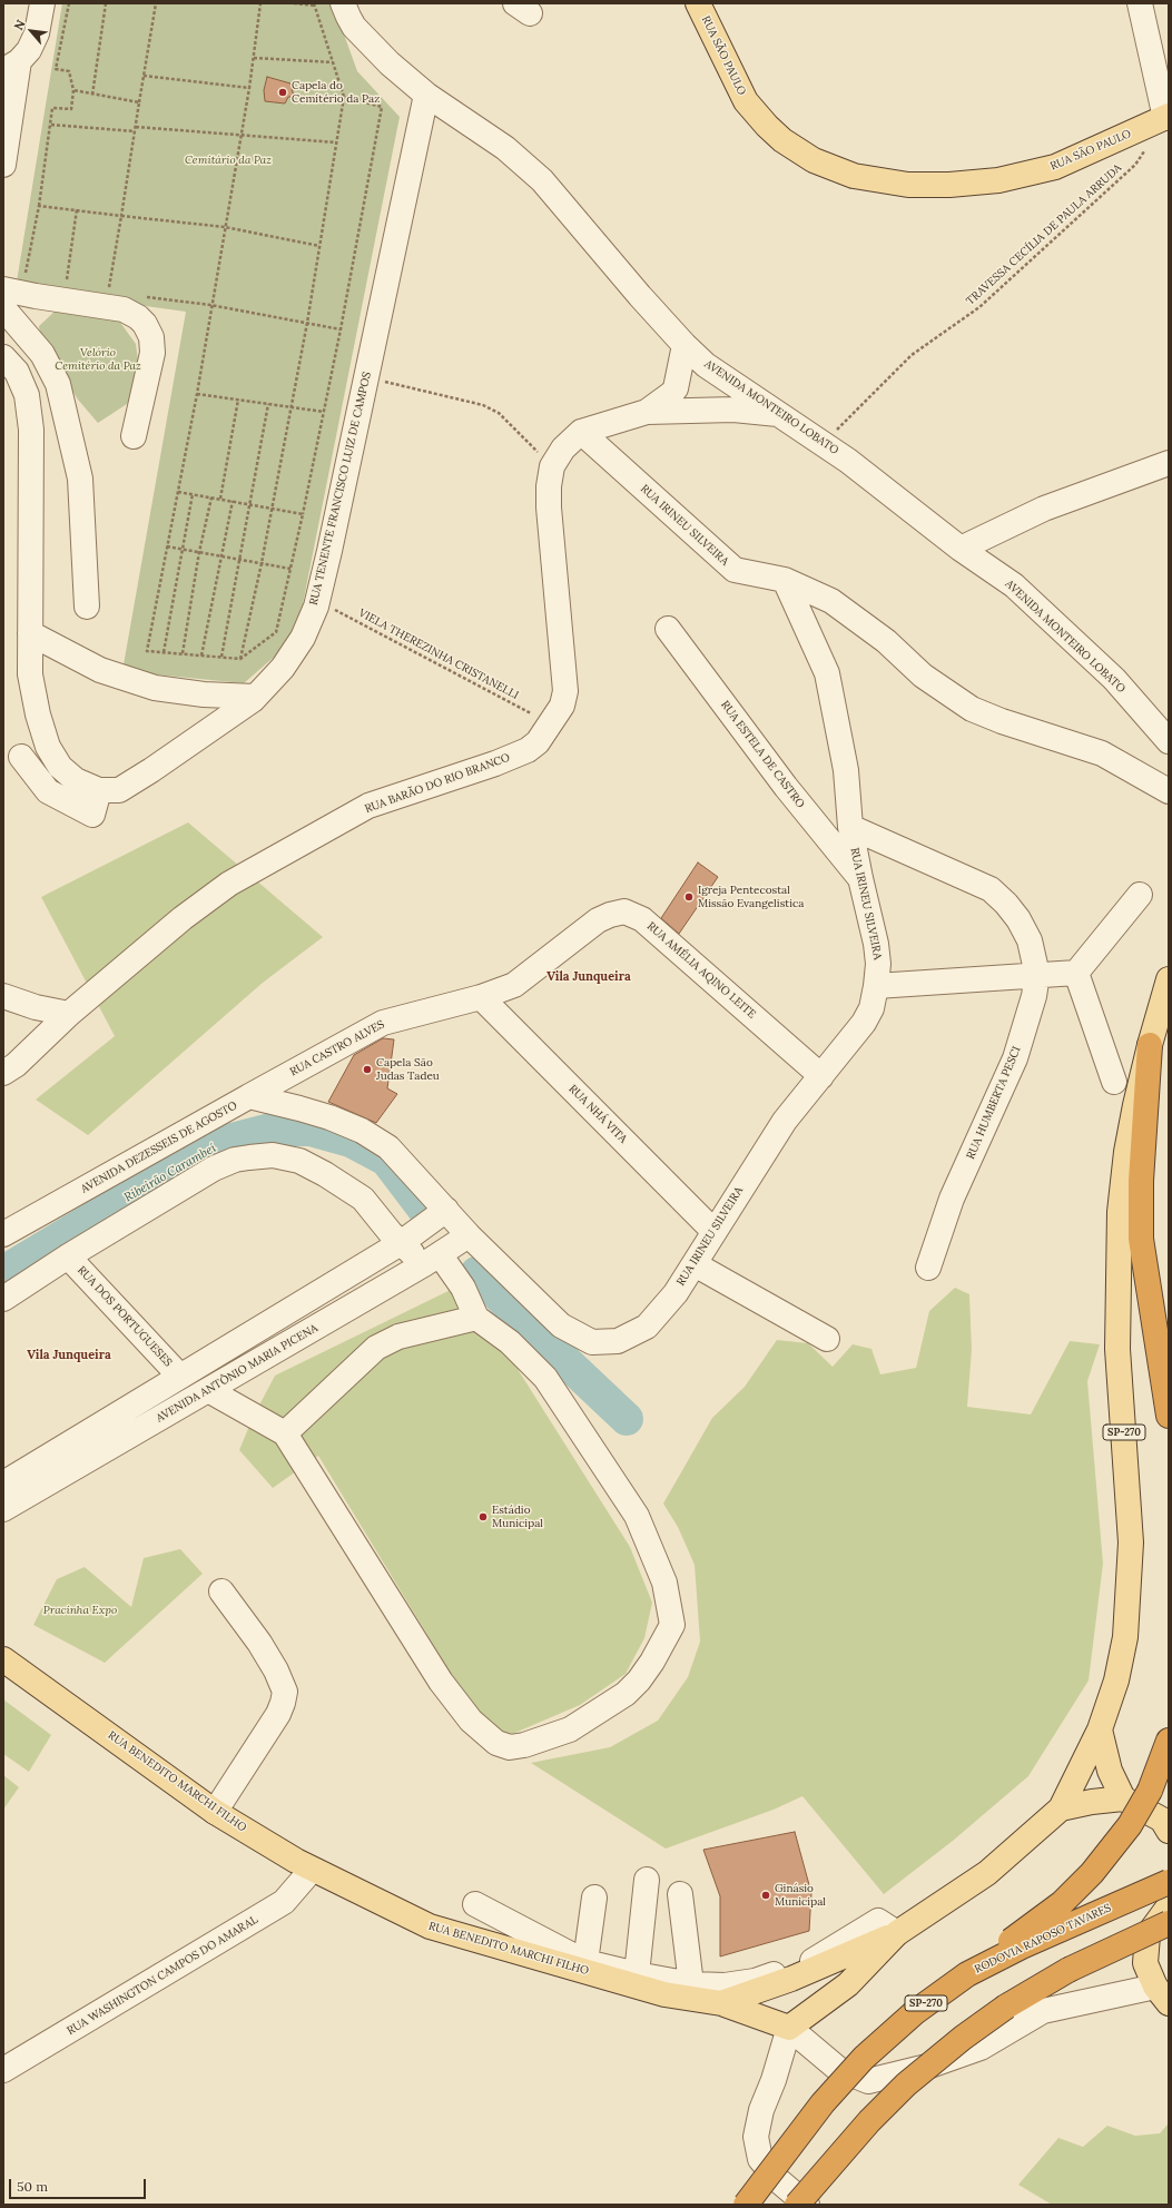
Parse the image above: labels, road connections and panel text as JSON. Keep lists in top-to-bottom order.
{
  "streets": {
    "highway": ["SP-270", "RODOVIA RAPOSO TAVARES"],
    "main road": ["RUA SÃO PAULO", "RUA BENEDITO MARCHI FILHO"],
    "street": [
      "AVENIDA MONTEIRO LOBATO",
      "RUA TENENTE FRANCISCO LUIZ DE CAMPOS",
      "RUA IRINEU SILVEIRA",
      "RUA ESTELA DE CASTRO",
      "RUA BARÃO DO RIO BRANCO",
      "RUA AMÉLIA AQINO LEITE",
      "RUA CASTRO ALVES",
      "RUA HUMBERTA PESCI",
      "RUA NHÁ VITA",
      "AVENIDA DEZESSEIS DE AGOSTO",
      "RUA DOS PORTUGUESES",
      "AVENIDA ANTÔNIO MARIA PICENA",
      "RUA WASHINGTON CAMPOS DO AMARAL"
    ],
    "path": ["TRAVESSA CECÍLIA DE PAULA ARRUDA", "VIELA THEREZINHA CRISTANELLI"]
  },
  "crossings": [
    ["TRAVESSA CECÍLIA DE PAULA ARRUDA", "AVENIDA MONTEIRO LOBATO"],
    ["AVENIDA MONTEIRO LOBATO", "RUA TENENTE FRANCISCO LUIZ DE CAMPOS"],
    ["AVENIDA MONTEIRO LOBATO", "RUA BARÃO DO RIO BRANCO"],
    ["RUA TENENTE FRANCISCO LUIZ DE CAMPOS", "VIELA THEREZINHA CRISTANELLI"],
    ["RUA IRINEU SILVEIRA", "RUA ESTELA DE CASTRO"],
    ["RUA IRINEU SILVEIRA", "RUA BARÃO DO RIO BRANCO"],
    ["RUA IRINEU SILVEIRA", "RUA AMÉLIA AQINO LEITE"],
    ["RUA IRINEU SILVEIRA", "RUA HUMBERTA PESCI"],
    ["RUA IRINEU SILVEIRA", "RUA NHÁ VITA"],
    ["RUA IRINEU SILVEIRA", "AVENIDA DEZESSEIS DE AGOSTO"],
    ["RUA IRINEU SILVEIRA", "AVENIDA ANTÔNIO MARIA PICENA"],
    ["VIELA THEREZINHA CRISTANELLI", "RUA BARÃO DO RIO BRANCO"],
    ["RUA AMÉLIA AQINO LEITE", "RUA CASTRO ALVES"],
    ["RUA AMÉLIA AQINO LEITE", "RUA NHÁ VITA"],
    ["RUA CASTRO ALVES", "RUA NHÁ VITA"],
    ["RUA CASTRO ALVES", "AVENIDA DEZESSEIS DE AGOSTO"],
    ["SP-270", "RUA BENEDITO MARCHI FILHO"],
    ["RUA BENEDITO MARCHI FILHO", "RUA WASHINGTON CAMPOS DO AMARAL"]
  ],
  "districts": ["Vila Junqueira", "Vila Junqueira"],
  "water": ["Ribeirão Carambeí"],
  "parks": ["Cemitário da Paz", "Velório Cemitério da Paz", "Pracinha Expo"],
  "places": [
    "Capela do Cemítério da Paz",
    "Igreja Pentecostal Missão Evangelistica",
    "Capela São Judas Tadeu",
    "Estádio Municipal",
    "Ginásio Municipal"
  ],
  "scale_bar": "50 m",
  "north": "top left"
}
